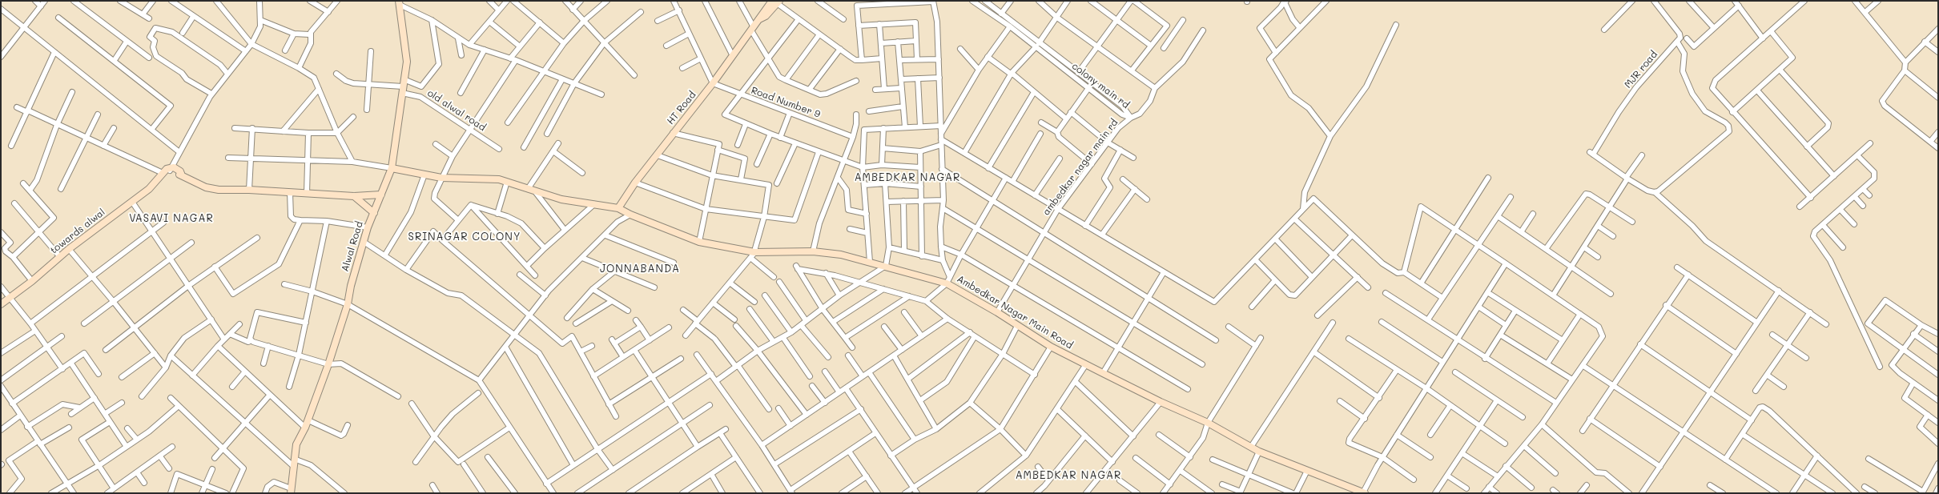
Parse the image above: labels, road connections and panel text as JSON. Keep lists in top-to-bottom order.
{
  "streets": {
    "street": [
      "MJR road",
      "colony main rd",
      "Road Number 9",
      "HT Road",
      "old alwal road",
      "ambedkar nagar main rd",
      "towards alwal",
      "Alwal Road",
      "Ambedkar Nagar Main Road"
    ]
  },
  "crossings": [
    ["colony main rd", "ambedkar nagar main rd"],
    ["Road Number 9", "HT Road"],
    ["HT Road", "Ambedkar Nagar Main Road"],
    ["old alwal road", "Alwal Road"],
    ["ambedkar nagar main rd", "Ambedkar Nagar Main Road"],
    ["Alwal Road", "Ambedkar Nagar Main Road"]
  ],
  "districts": [
    "AMBEDKAR NAGAR",
    "VASAVI NAGAR",
    "SRINAGAR COLONY",
    "JONNABANDA",
    "AMBEDKAR NAGAR"
  ]
}
